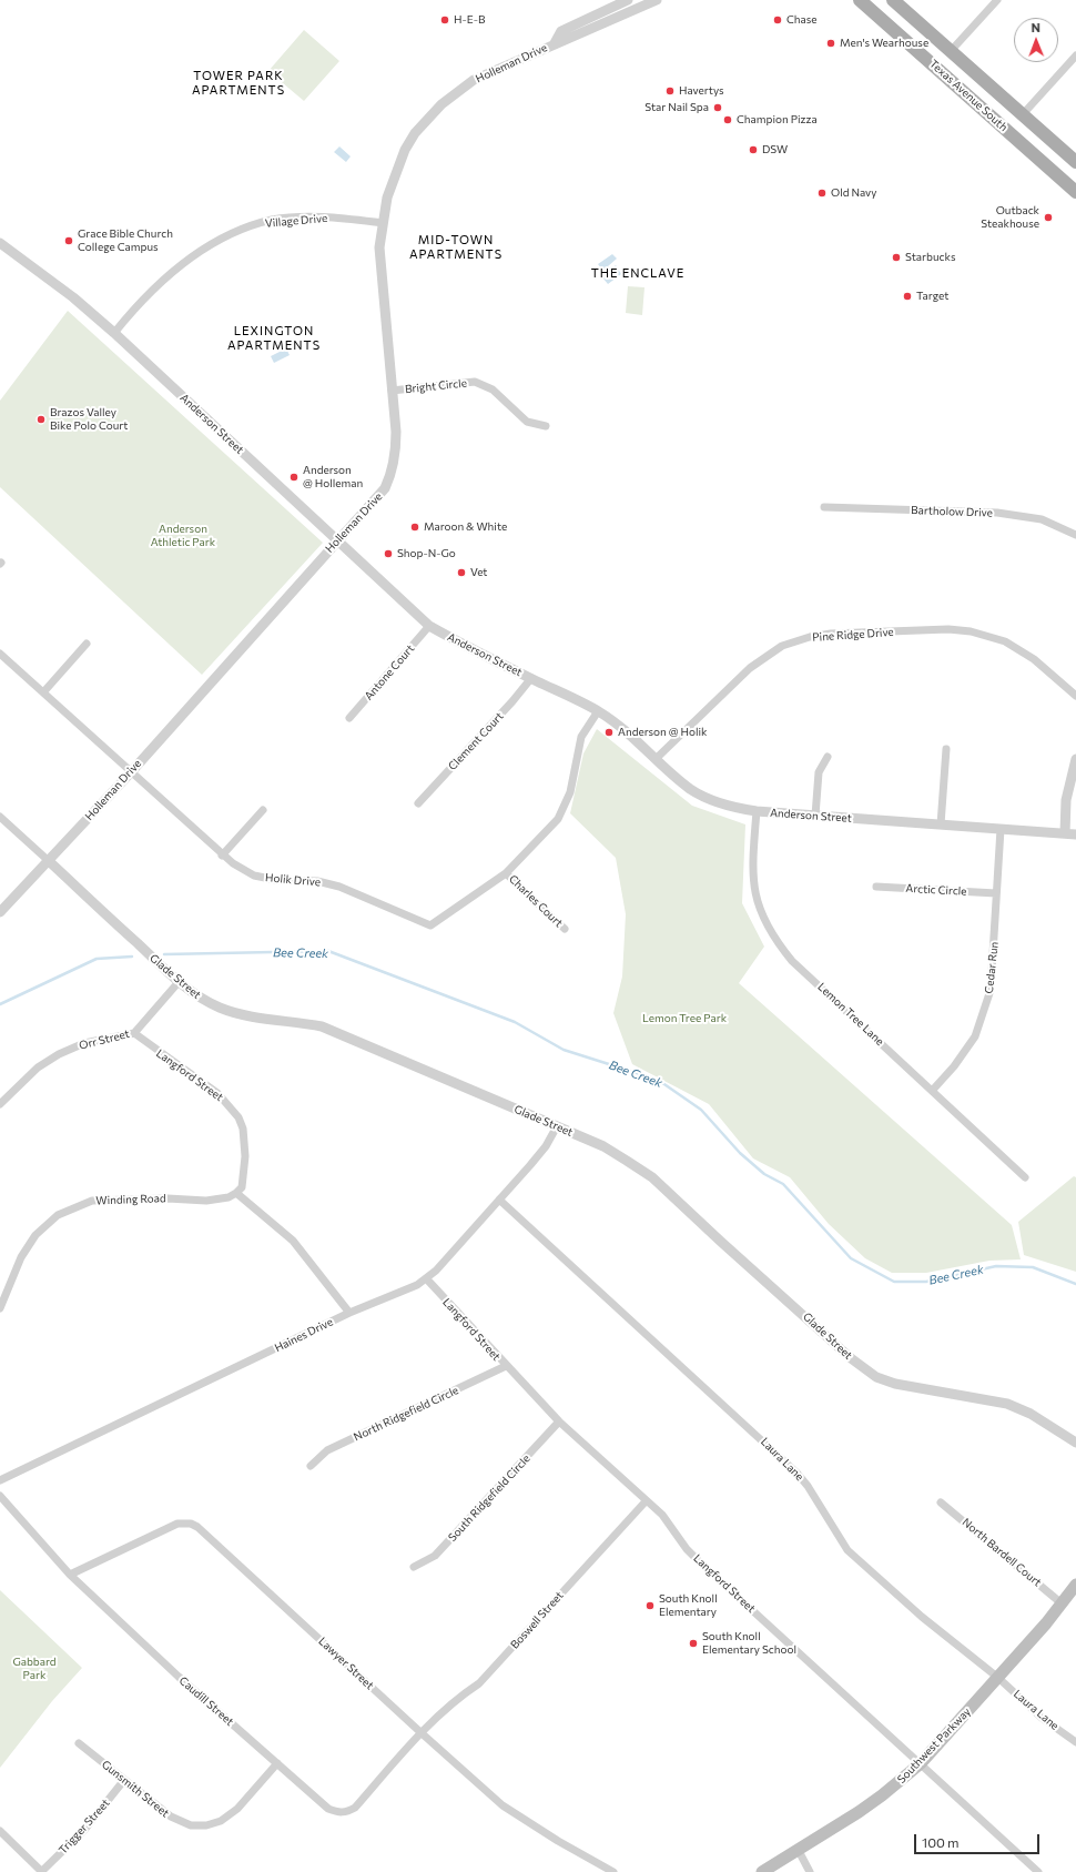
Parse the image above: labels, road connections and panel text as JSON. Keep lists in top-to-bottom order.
{
  "streets": {
    "main road": ["Texas Avenue South", "Southwest Parkway"],
    "street": [
      "Holleman Drive",
      "Village Drive",
      "Bright Circle",
      "Anderson Street",
      "Bartholow Drive",
      "Pine Ridge Drive",
      "Antone Court",
      "Clement Court",
      "Holik Drive",
      "Arctic Circle",
      "Charles Court",
      "Cedar Run",
      "Glade Street",
      "Lemon Tree Lane",
      "Orr Street",
      "Langford Street",
      "Winding Road",
      "Haines Drive",
      "North Ridgefield Circle",
      "Laura Lane",
      "South Ridgefield Circle",
      "North Bardell Court",
      "Boswell Street",
      "Lawyer Street",
      "Caudill Street",
      "Gunsmith Street",
      "Trigger Street"
    ]
  },
  "crossings": [
    ["Holleman Drive", "Village Drive"],
    ["Holleman Drive", "Bright Circle"],
    ["Holleman Drive", "Anderson Street"],
    ["Holleman Drive", "Holik Drive"],
    ["Holleman Drive", "Glade Street"],
    ["Village Drive", "Anderson Street"],
    ["Anderson Street", "Pine Ridge Drive"],
    ["Anderson Street", "Antone Court"],
    ["Anderson Street", "Clement Court"],
    ["Anderson Street", "Holik Drive"],
    ["Anderson Street", "Cedar Run"],
    ["Anderson Street", "Lemon Tree Lane"],
    ["Holik Drive", "Charles Court"],
    ["Arctic Circle", "Cedar Run"],
    ["Cedar Run", "Lemon Tree Lane"],
    ["Glade Street", "Orr Street"],
    ["Glade Street", "Haines Drive"],
    ["Orr Street", "Langford Street"],
    ["Langford Street", "Winding Road"],
    ["Langford Street", "Haines Drive"],
    ["Langford Street", "North Ridgefield Circle"],
    ["Langford Street", "South Ridgefield Circle"],
    ["Langford Street", "Boswell Street"],
    ["Langford Street", "Southwest Parkway"],
    ["Haines Drive", "Laura Lane"],
    ["Laura Lane", "Southwest Parkway"],
    ["North Bardell Court", "Southwest Parkway"],
    ["Boswell Street", "Lawyer Street"],
    ["Boswell Street", "Caudill Street"],
    ["Lawyer Street", "Caudill Street"],
    ["Caudill Street", "Gunsmith Street"],
    ["Gunsmith Street", "Trigger Street"]
  ],
  "districts": [
    "TOWER PARK APARTMENTS",
    "MID-TOWN APARTMENTS",
    "THE ENCLAVE",
    "LEXINGTON APARTMENTS"
  ],
  "water": ["Bee Creek"],
  "parks": ["Anderson Athletic Park", "Lemon Tree Park", "Gabbard Park"],
  "places": [
    "H-E-B",
    "Chase",
    "Men's Wearhouse",
    "Havertys",
    "Star Nail Spa",
    "Champion Pizza",
    "DSW",
    "Old Navy",
    "Outback Steakhouse",
    "Grace Bible Church College Campus",
    "Starbucks",
    "Target",
    "Brazos Valley Bike Polo Court",
    "Anderson @ Holleman",
    "Maroon & White",
    "Shop-N-Go",
    "Vet",
    "Anderson @ Holik",
    "South Knoll Elementary",
    "South Knoll Elementary School"
  ],
  "scale_bar": "100 m",
  "north": "top"
}
